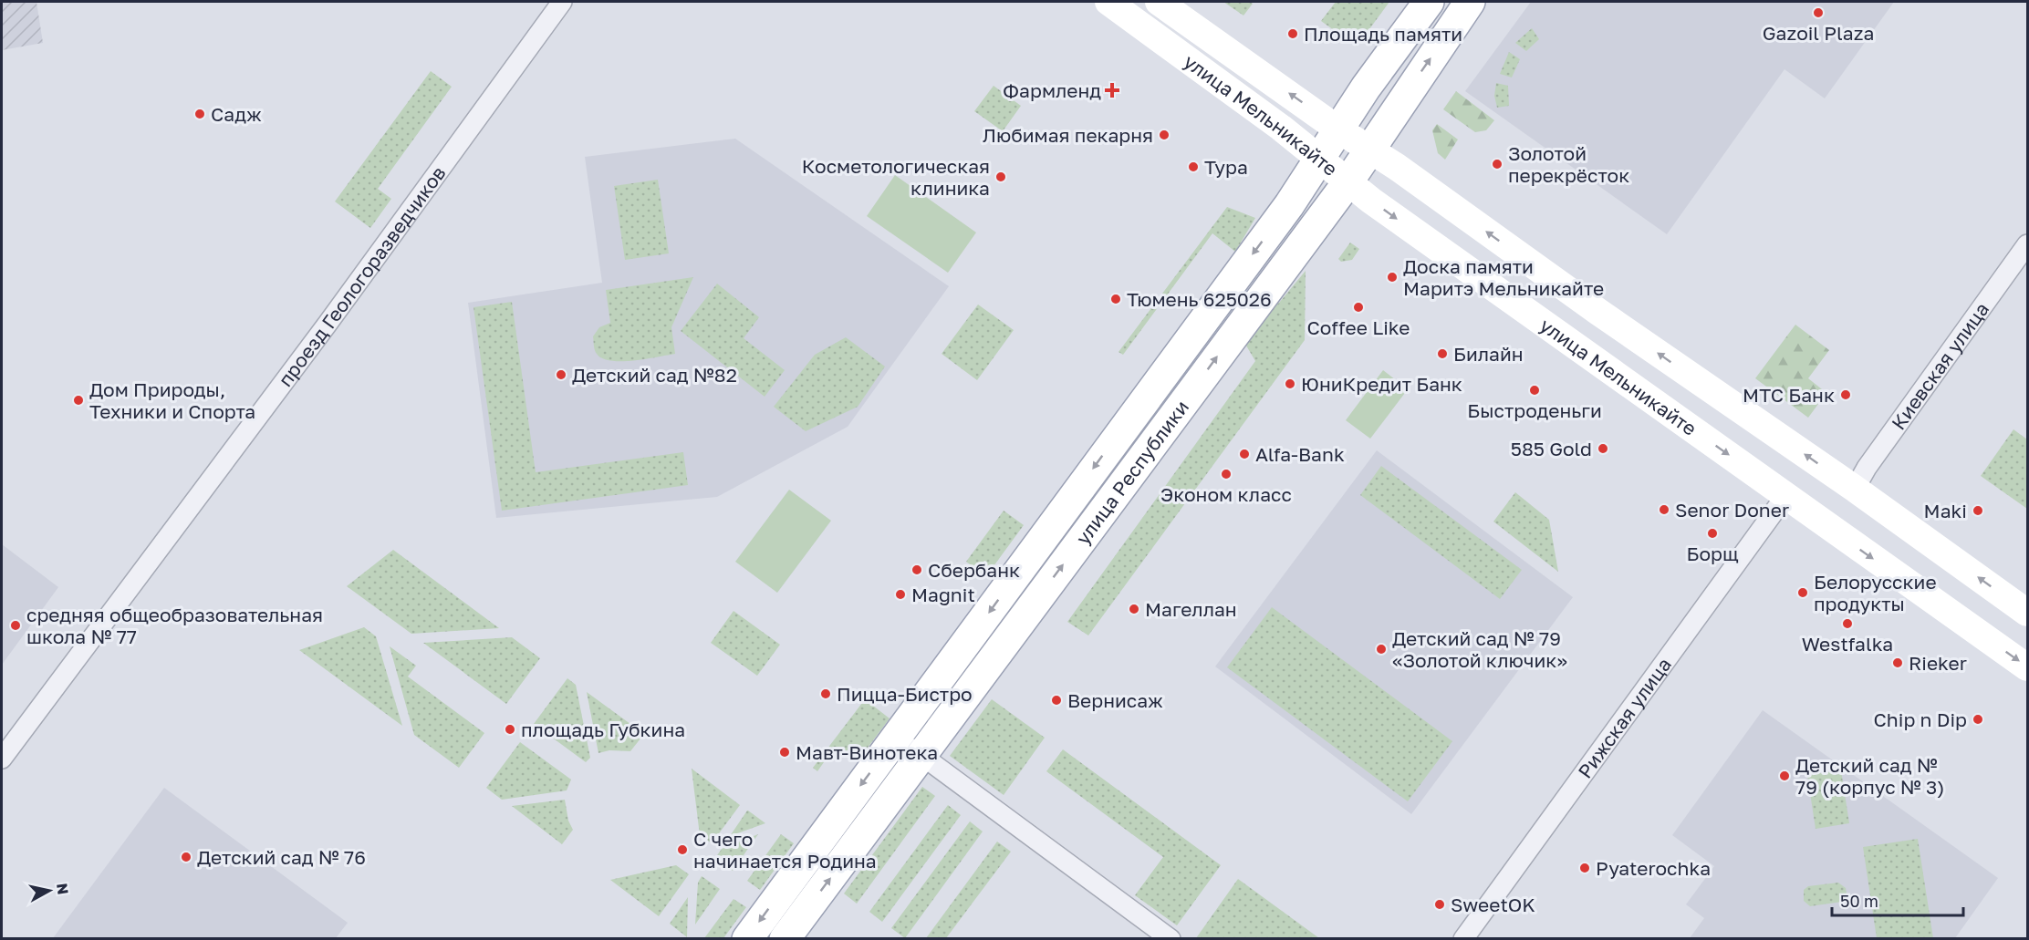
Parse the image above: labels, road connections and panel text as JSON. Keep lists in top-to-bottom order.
{
  "streets": {
    "main road": ["улица Мельникайте", "улица Республики"],
    "street": ["проезд Геологоразведчиков", "Киевская улица", "Рижская улица"]
  },
  "crossings": [
    ["улица Мельникайте", "Киевская улица"],
    ["улица Мельникайте", "улица Республики"],
    ["улица Мельникайте", "Рижская улица"]
  ],
  "places": {
    "other": [
      "Gazoil Plaza",
      "Площадь памяти",
      "Садж",
      "Любимая пекарня",
      "Золотой перекрёсток",
      "Тура",
      "Косметологическая клиника",
      "Доска памяти Маритэ Мельникайте",
      "Тюмень 625026",
      "Coffee Like",
      "Билайн",
      "Детский сад №82",
      "ЮниКредит Банк",
      "Быстроденьги",
      "МТС Банк",
      "Дом Природы, Техники и Спорта",
      "585 Gold",
      "Alfa-Bank",
      "Эконом класс",
      "Senor Doner",
      "Maki",
      "Борщ",
      "Сбербанк",
      "Белорусские продукты",
      "Magnit",
      "Магеллан",
      "Westfalka",
      "средняя общеобразовательная школа № 77",
      "Детский сад № 79 «Золотой ключик»",
      "Rieker",
      "Пицца-Бистро",
      "Вернисаж",
      "Chip n Dip",
      "площадь Губкина",
      "Мавт-Винотека",
      "Детский сад № 79 (корпус № 3)",
      "С чего начинается Родина",
      "Детский сад № 76",
      "Pyaterochka",
      "SweetOK"
    ],
    "health": ["Фармленд"]
  },
  "scale_bar": "50 m",
  "north": "right"
}
